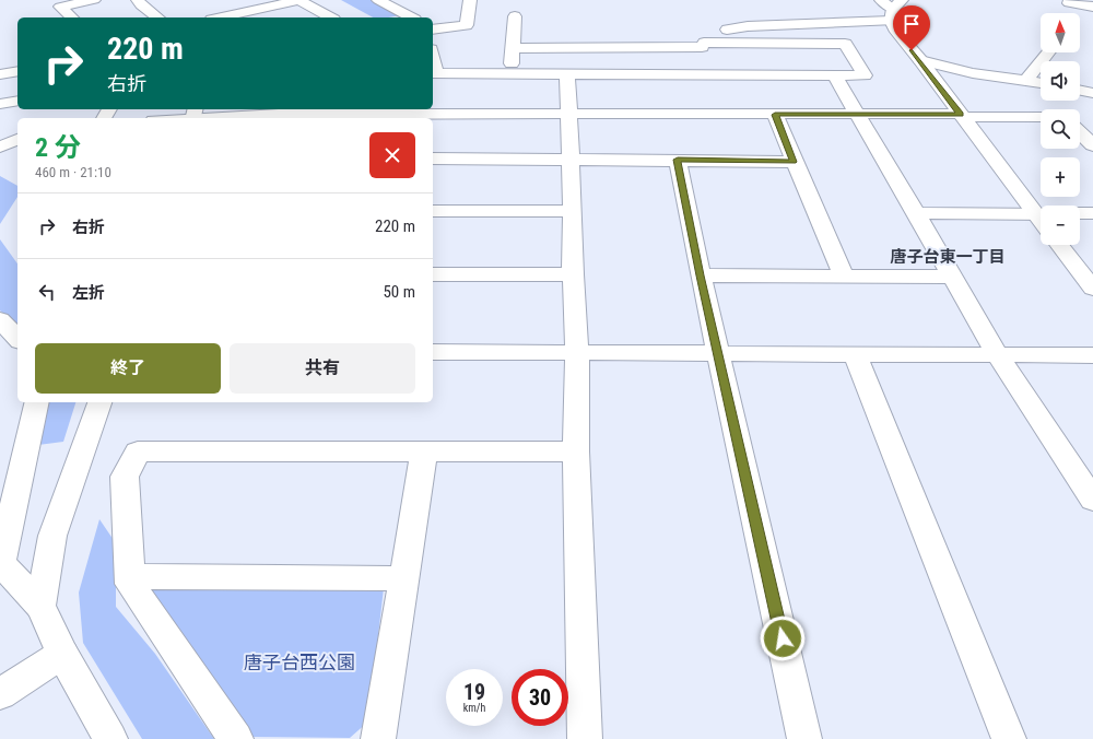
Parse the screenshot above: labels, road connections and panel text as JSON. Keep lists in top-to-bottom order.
{
  "districts": ["唐子台東一丁目"],
  "parks": ["唐子台西公園"],
  "north": "top",
  "page": {
    "map_buttons": ["+", "−"],
    "turn": ["220 m", "右折"],
    "heading": ["2 分", "460 m · 21:10"],
    "list": [
      {
        "name": "右折",
        "value": "220 m"
      },
      {
        "name": "左折",
        "value": "50 m"
      }
    ],
    "buttons": ["終了", "共有"],
    "speed": "19 km/h",
    "limit": "30"
  }
}
